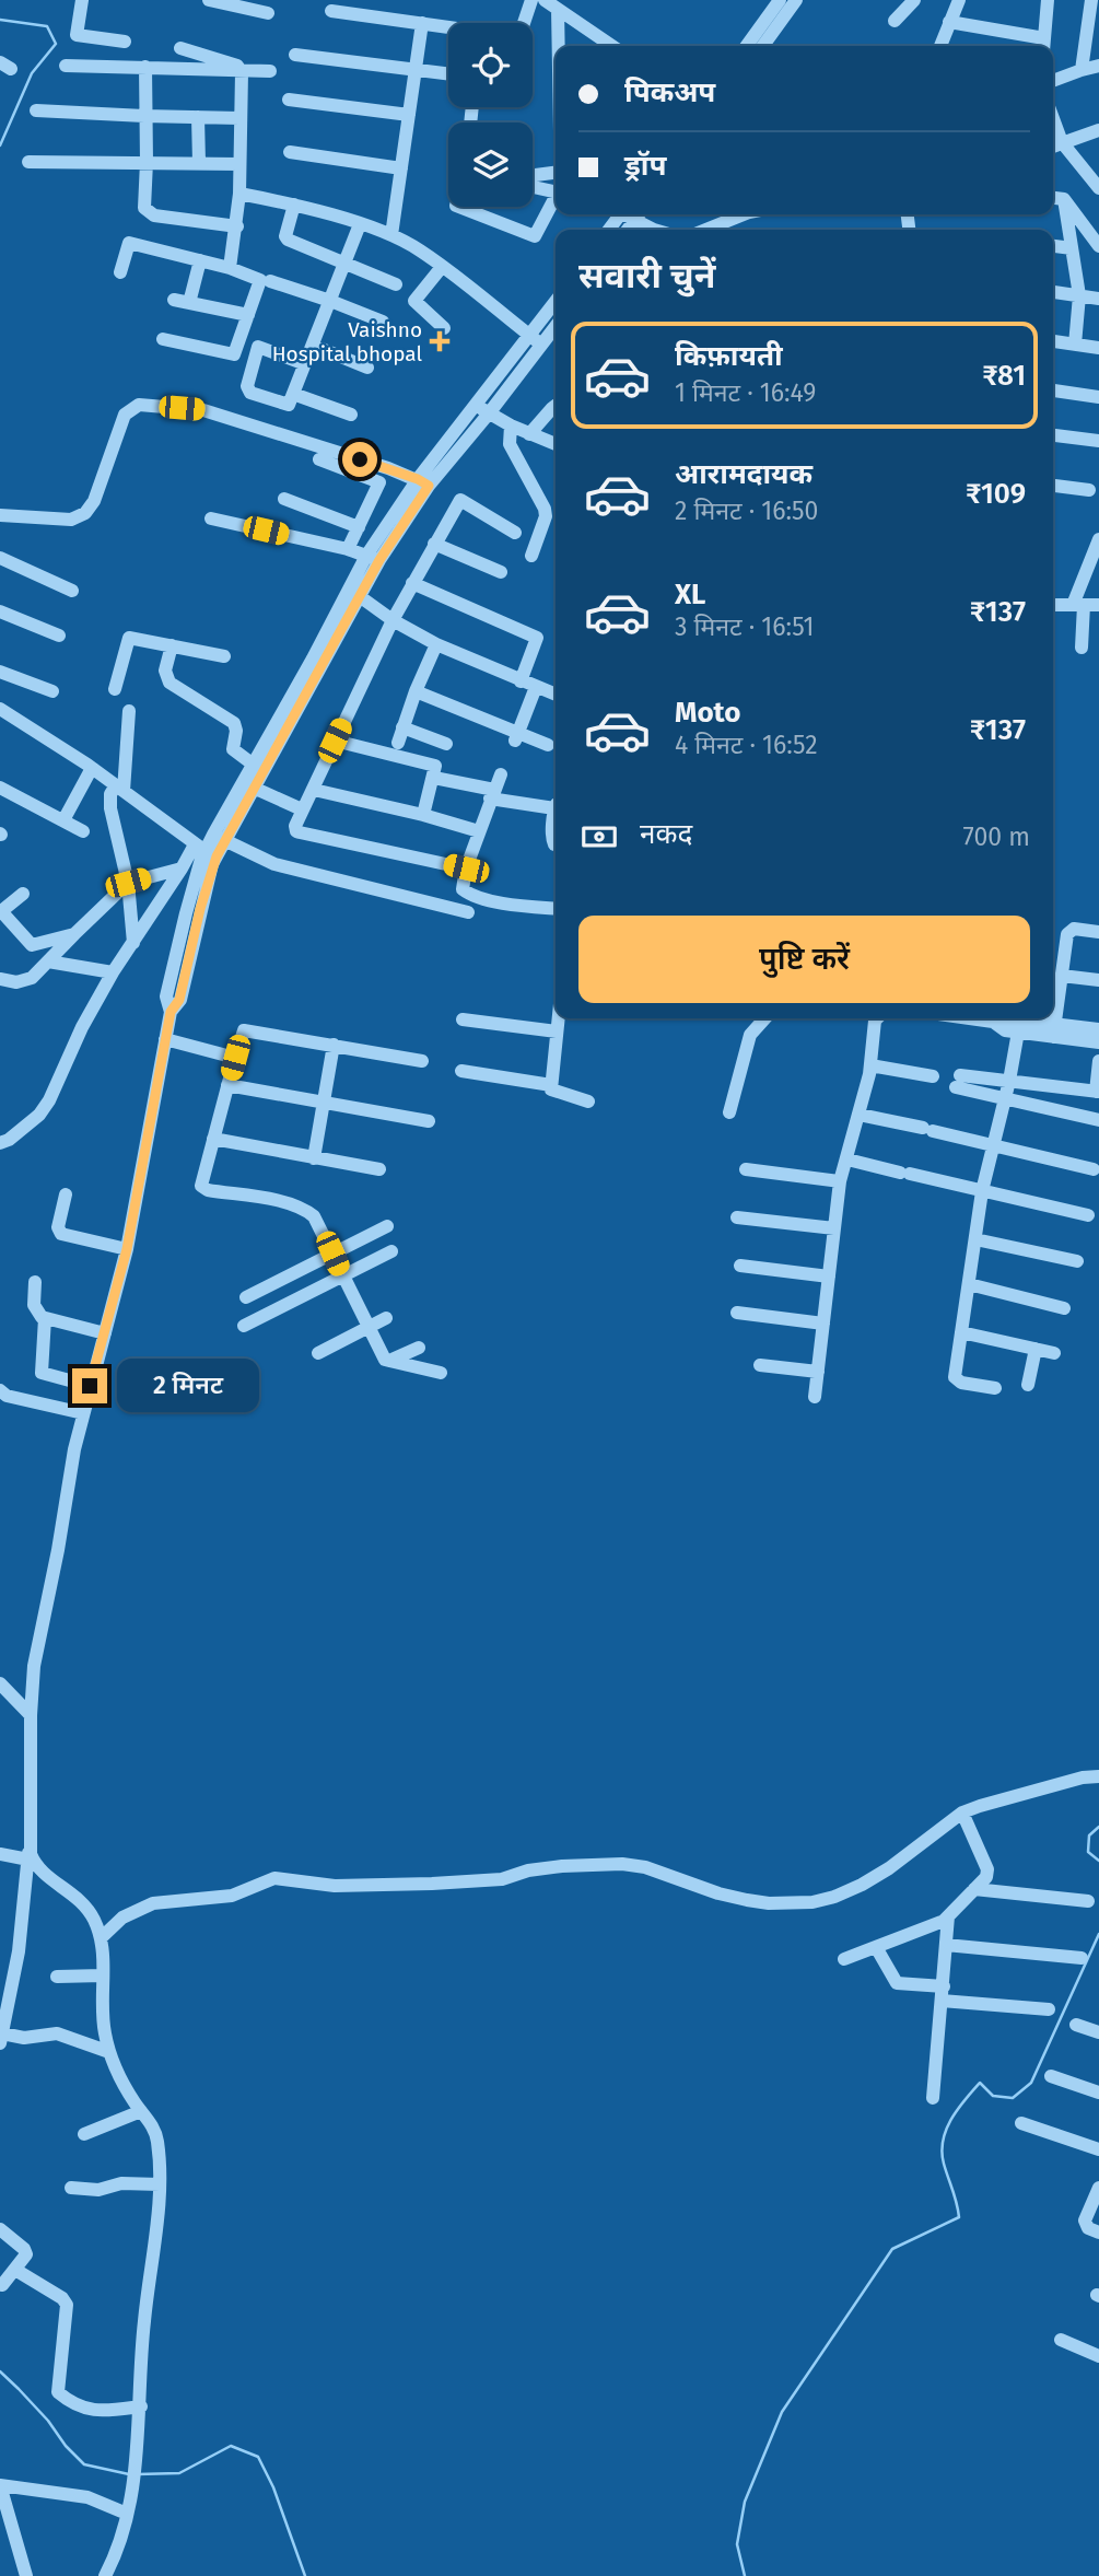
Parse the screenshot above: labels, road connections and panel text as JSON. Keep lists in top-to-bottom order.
{
  "places": {
    "health": ["Vaishno Hospital bhopal"]
  },
  "page": {
    "banner": ["पिकअप", "ड्रॉप"],
    "heading": "सवारी चुनें",
    "list": [
      {
        "name": "किफ़ायती",
        "note": "1 मिनट · 16:49",
        "value": "₹81"
      },
      {
        "name": "आरामदायक",
        "note": "2 मिनट · 16:50",
        "value": "₹109"
      },
      {
        "name": "XL",
        "note": "3 मिनट · 16:51",
        "value": "₹137"
      },
      {
        "name": "Moto",
        "note": "4 मिनट · 16:52",
        "value": "₹137"
      }
    ],
    "pay": ["नकद", "700 m"],
    "buttons": "पुष्टि करें",
    "bubble": "2 मिनट"
  }
}
